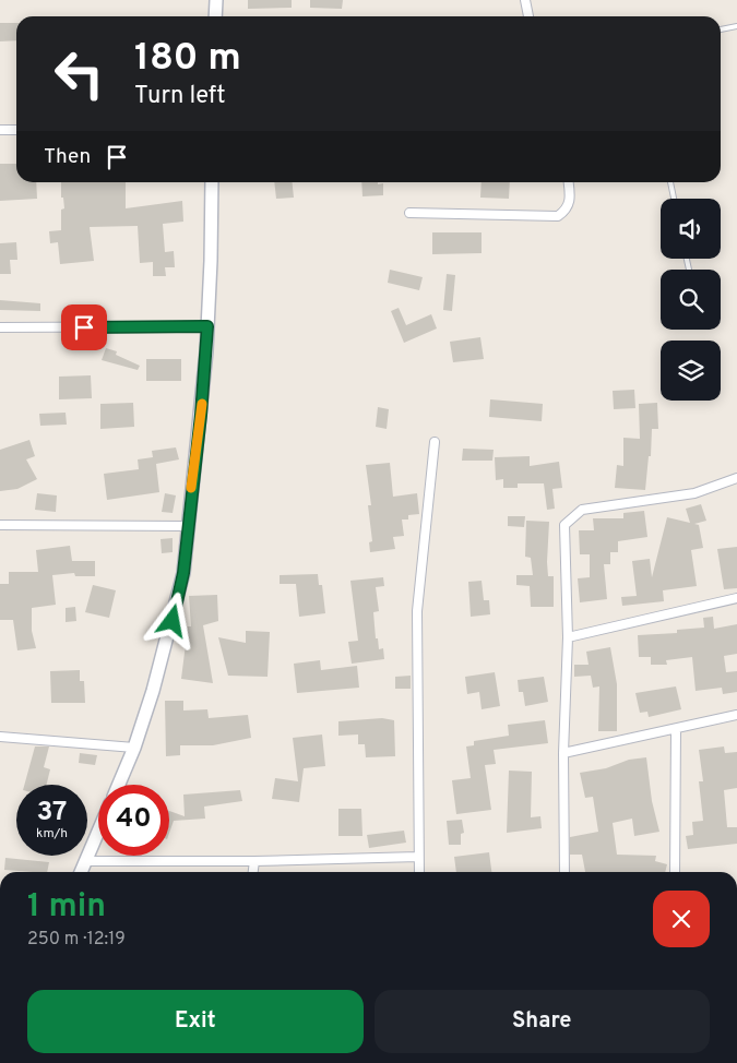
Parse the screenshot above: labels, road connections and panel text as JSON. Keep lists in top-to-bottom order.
{
  "page": {
    "turn": ["180 m", "Turn left"],
    "then": "Then",
    "speed": "37 km/h",
    "limit": "40",
    "heading": ["1 min", "250 m · 12:19"],
    "buttons": ["Exit", "Share"]
  }
}
